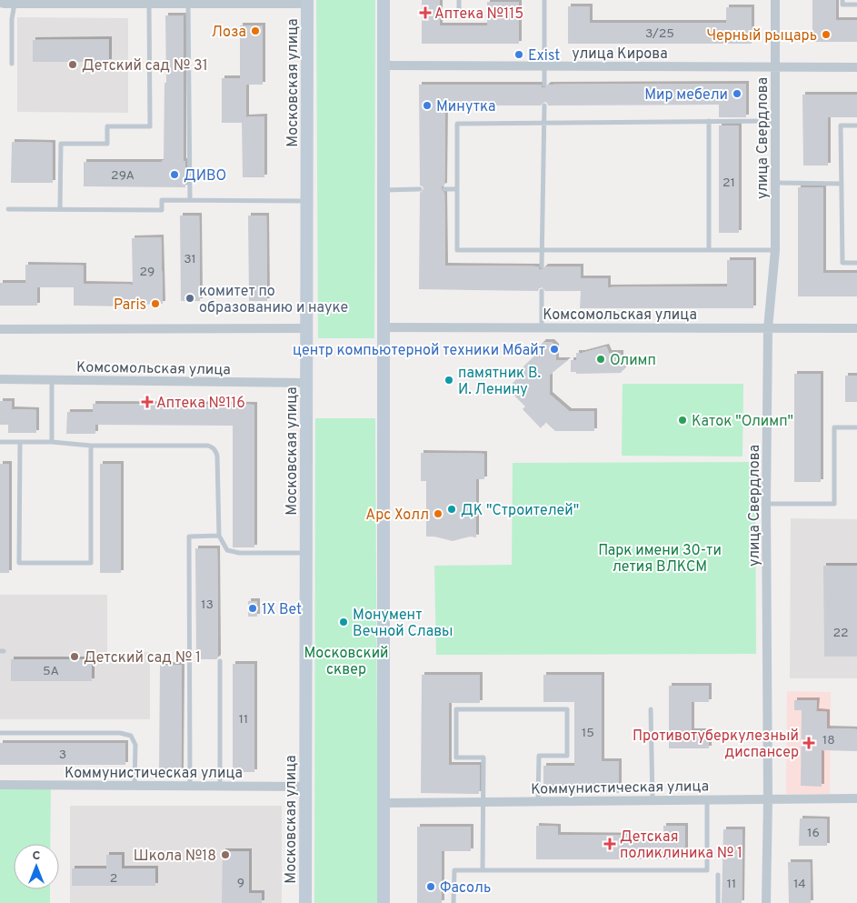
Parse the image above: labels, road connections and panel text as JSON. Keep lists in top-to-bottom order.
{
  "streets": {
    "main road": ["Московская улица"],
    "street": [
      "улица Кирова",
      "улица Свердлова",
      "Комсомольская улица",
      "Коммунистическая улица"
    ]
  },
  "crossings": [
    ["улица Кирова", "улица Свердлова"],
    ["Московская улица", "Комсомольская улица"],
    ["Московская улица", "Коммунистическая улица"],
    ["улица Свердлова", "Комсомольская улица"],
    ["улица Свердлова", "Коммунистическая улица"]
  ],
  "parks": ["Парк имени 30-ти летия ВЛКСМ", "Московский сквер"],
  "places": {
    "health": [
      "Аптека №115",
      "Аптека №116",
      "Противотуберкулезный диспансер",
      "Детская поликлиника № 1"
    ],
    "other": [
      "Лоза",
      "Черный рыцарь",
      "Exist",
      "Детский сад № 31",
      "Мир мебели",
      "Минутка",
      "ДИВО",
      "комитет по образованию и науке",
      "Paris",
      "центр компьютерной техники Мбайт",
      "Олимп",
      "памятник В. И. Ленину",
      "Каток \"Олимп\"",
      "ДК \"Строителей\"",
      "Арс Холл",
      "1X Bet",
      "Монумент Вечной Славы",
      "Детский сад № 1",
      "Школа №18",
      "Фасоль"
    ]
  },
  "house_numbers": [
    "3/25",
    "29А",
    "21",
    "31",
    "29",
    "13",
    "22",
    "5А",
    "11",
    "15",
    "18",
    "3",
    "16",
    "2",
    "9",
    "11",
    "14"
  ],
  "north": "top"
}
